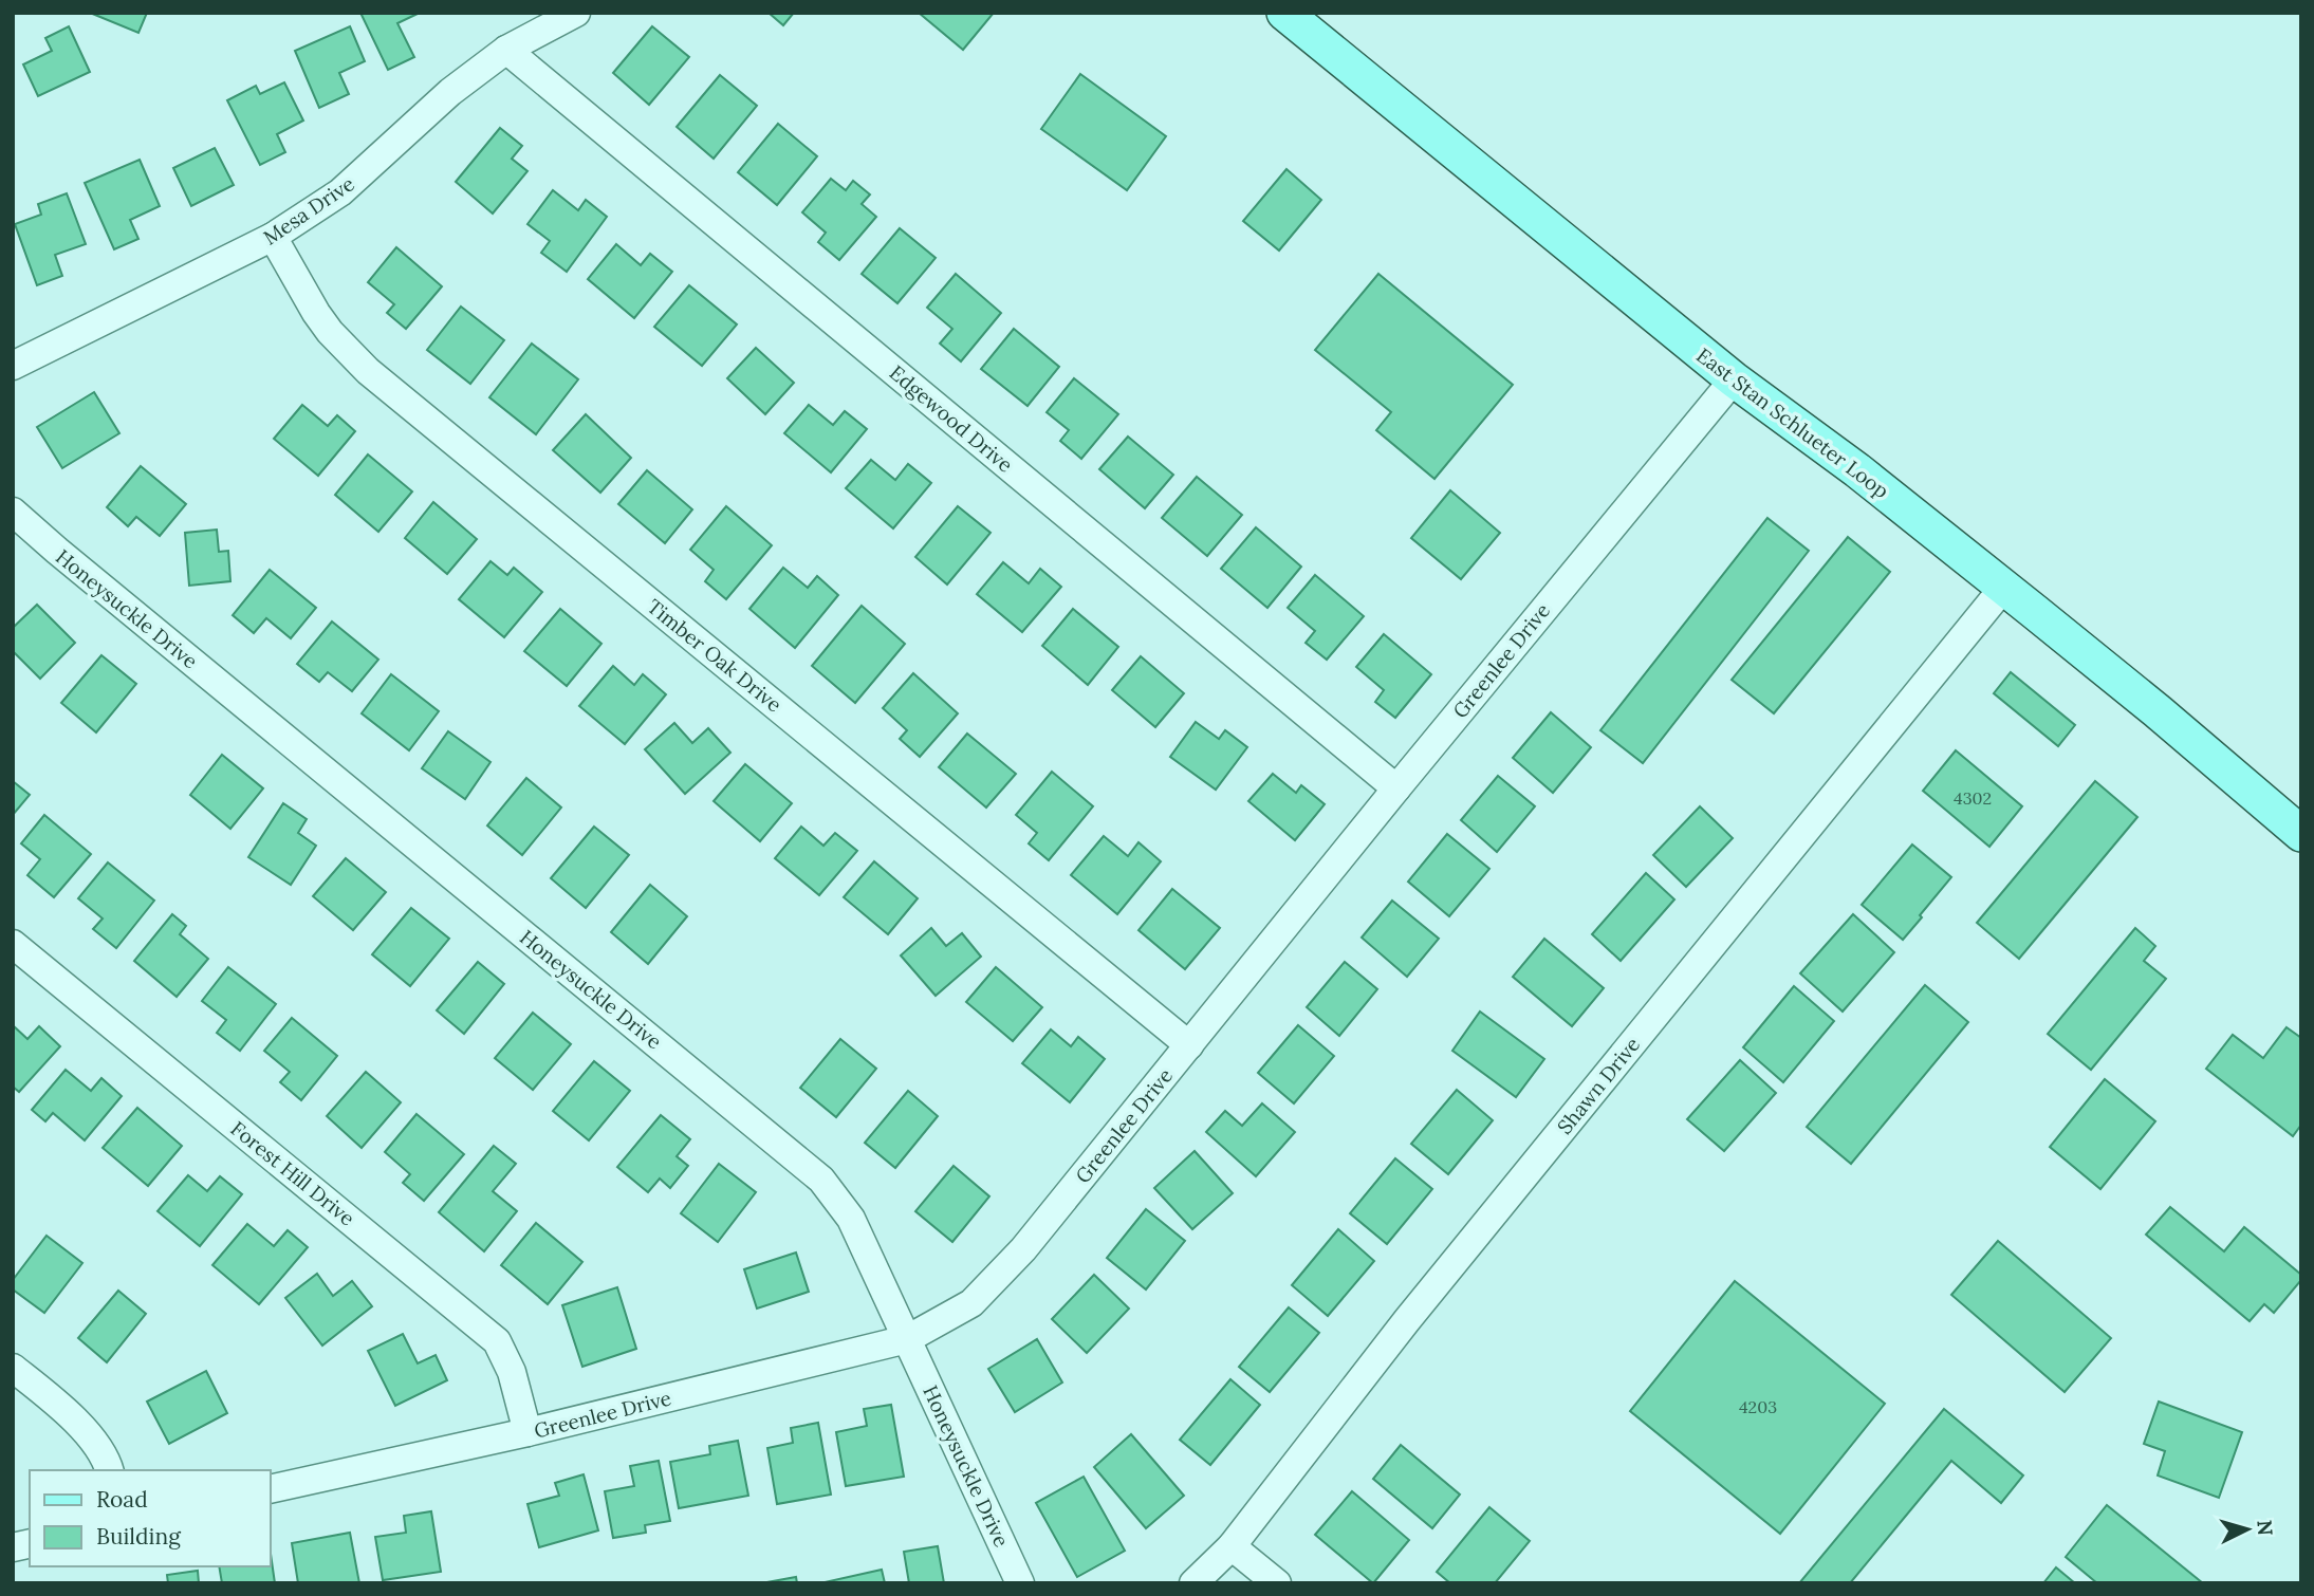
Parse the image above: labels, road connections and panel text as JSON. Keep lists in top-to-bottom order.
{
  "streets": {
    "main road": ["East Stan Schlueter Loop"],
    "street": [
      "Mesa Drive",
      "Edgewood Drive",
      "Honeysuckle Drive",
      "Timber Oak Drive",
      "Greenlee Drive",
      "Shawn Drive",
      "Forest Hill Drive"
    ]
  },
  "crossings": [
    ["Mesa Drive", "Edgewood Drive"],
    ["Mesa Drive", "Timber Oak Drive"],
    ["Edgewood Drive", "Greenlee Drive"],
    ["East Stan Schlueter Loop", "Greenlee Drive"],
    ["East Stan Schlueter Loop", "Shawn Drive"],
    ["Honeysuckle Drive", "Greenlee Drive"],
    ["Timber Oak Drive", "Greenlee Drive"],
    ["Greenlee Drive", "Forest Hill Drive"]
  ],
  "house_numbers": ["4302", "4203"],
  "legend": ["Road", "Building"],
  "north": "right"
}
